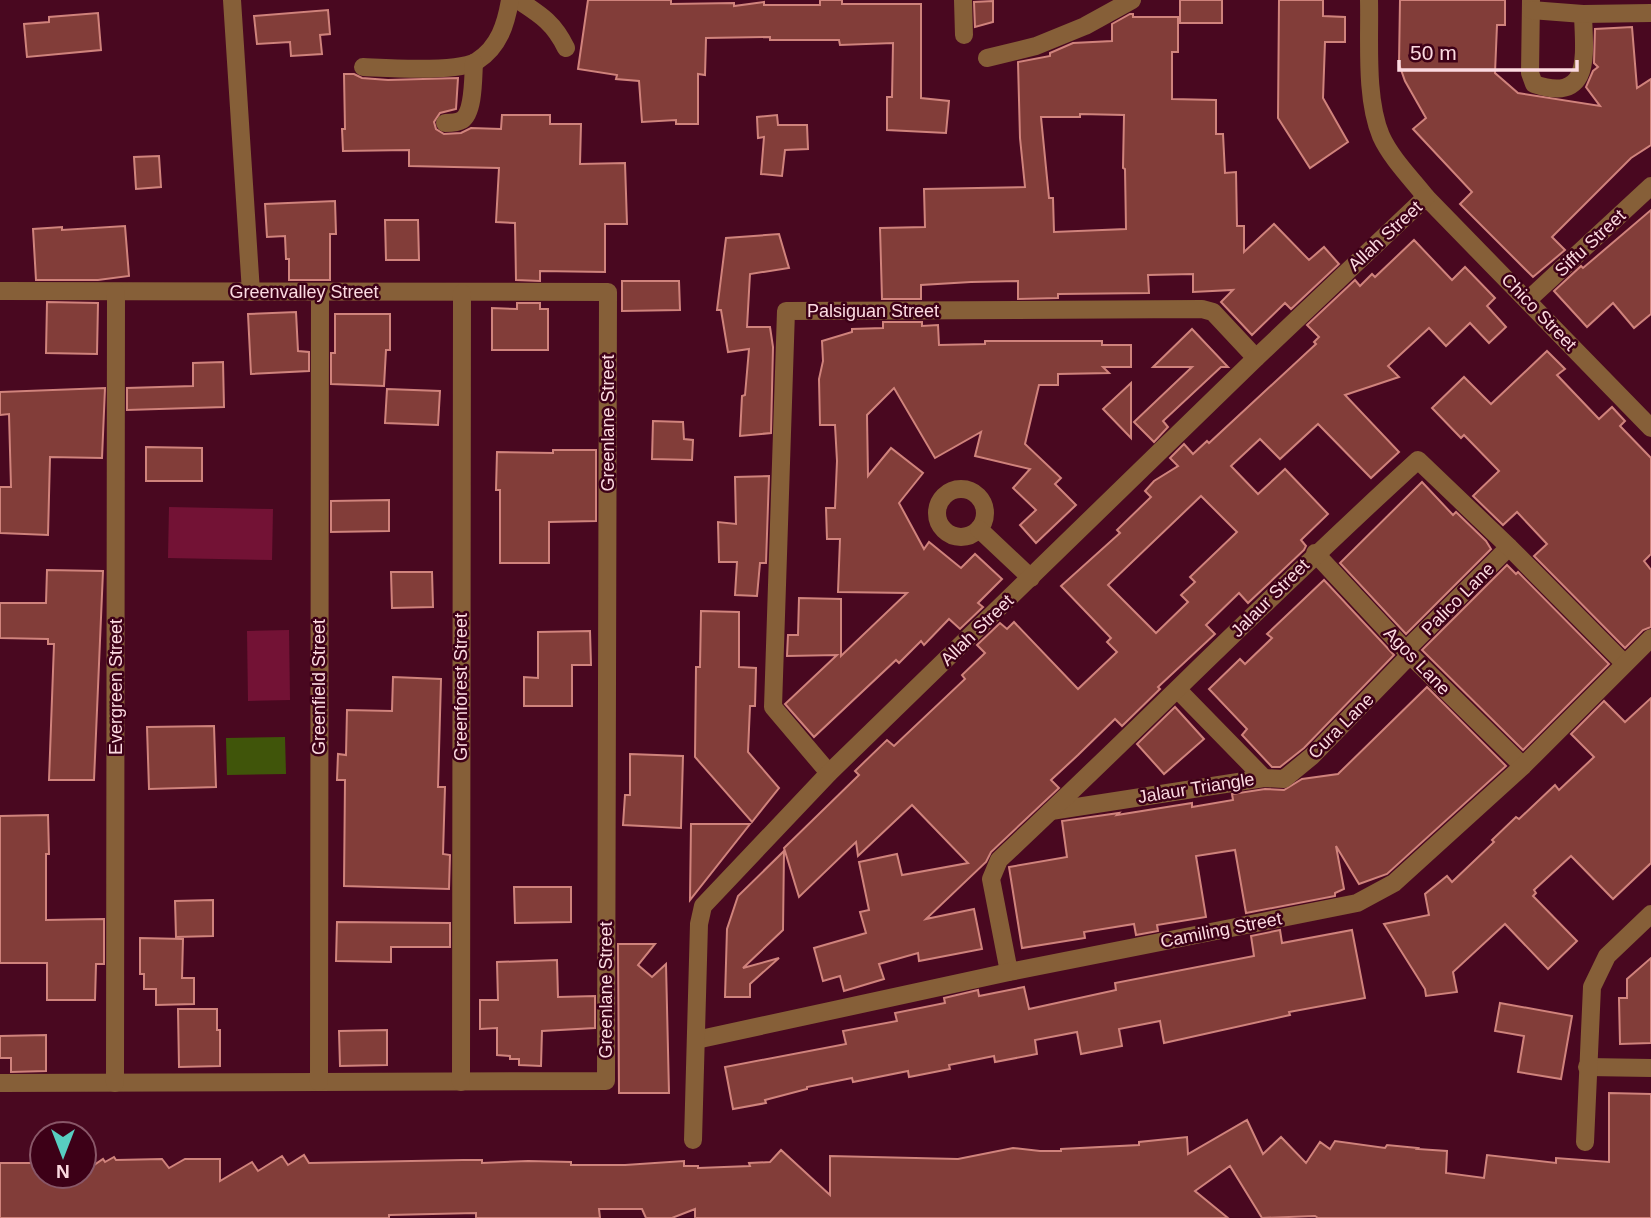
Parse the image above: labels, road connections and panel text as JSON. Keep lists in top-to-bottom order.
{
  "streets": {
    "street": [
      "Allah Street",
      "Siffu Street",
      "Greenvalley Street",
      "Palsiguan Street",
      "Chico Street",
      "Greenlane Street",
      "Jalaur Street",
      "Palico Lane",
      "Agos Lane",
      "Evergreen Street",
      "Greenfield Street",
      "Greenforest Street",
      "Cura Lane",
      "Jalaur Triangle",
      "Camiling Street"
    ]
  },
  "crossings": [
    ["Allah Street", "Palsiguan Street"],
    ["Allah Street", "Chico Street"],
    ["Allah Street", "Camiling Street"],
    ["Siffu Street", "Chico Street"],
    ["Greenvalley Street", "Greenlane Street"],
    ["Greenvalley Street", "Evergreen Street"],
    ["Greenvalley Street", "Greenfield Street"],
    ["Greenvalley Street", "Greenforest Street"],
    ["Greenlane Street", "Evergreen Street"],
    ["Greenlane Street", "Greenfield Street"],
    ["Greenlane Street", "Greenforest Street"],
    ["Jalaur Street", "Palico Lane"],
    ["Jalaur Street", "Agos Lane"],
    ["Jalaur Street", "Jalaur Triangle"],
    ["Jalaur Street", "Camiling Street"],
    ["Palico Lane", "Agos Lane"],
    ["Palico Lane", "Cura Lane"],
    ["Agos Lane", "Cura Lane"],
    ["Agos Lane", "Camiling Street"],
    ["Cura Lane", "Jalaur Triangle"]
  ],
  "scale_bar": "50 m",
  "north": "bottom"
}
